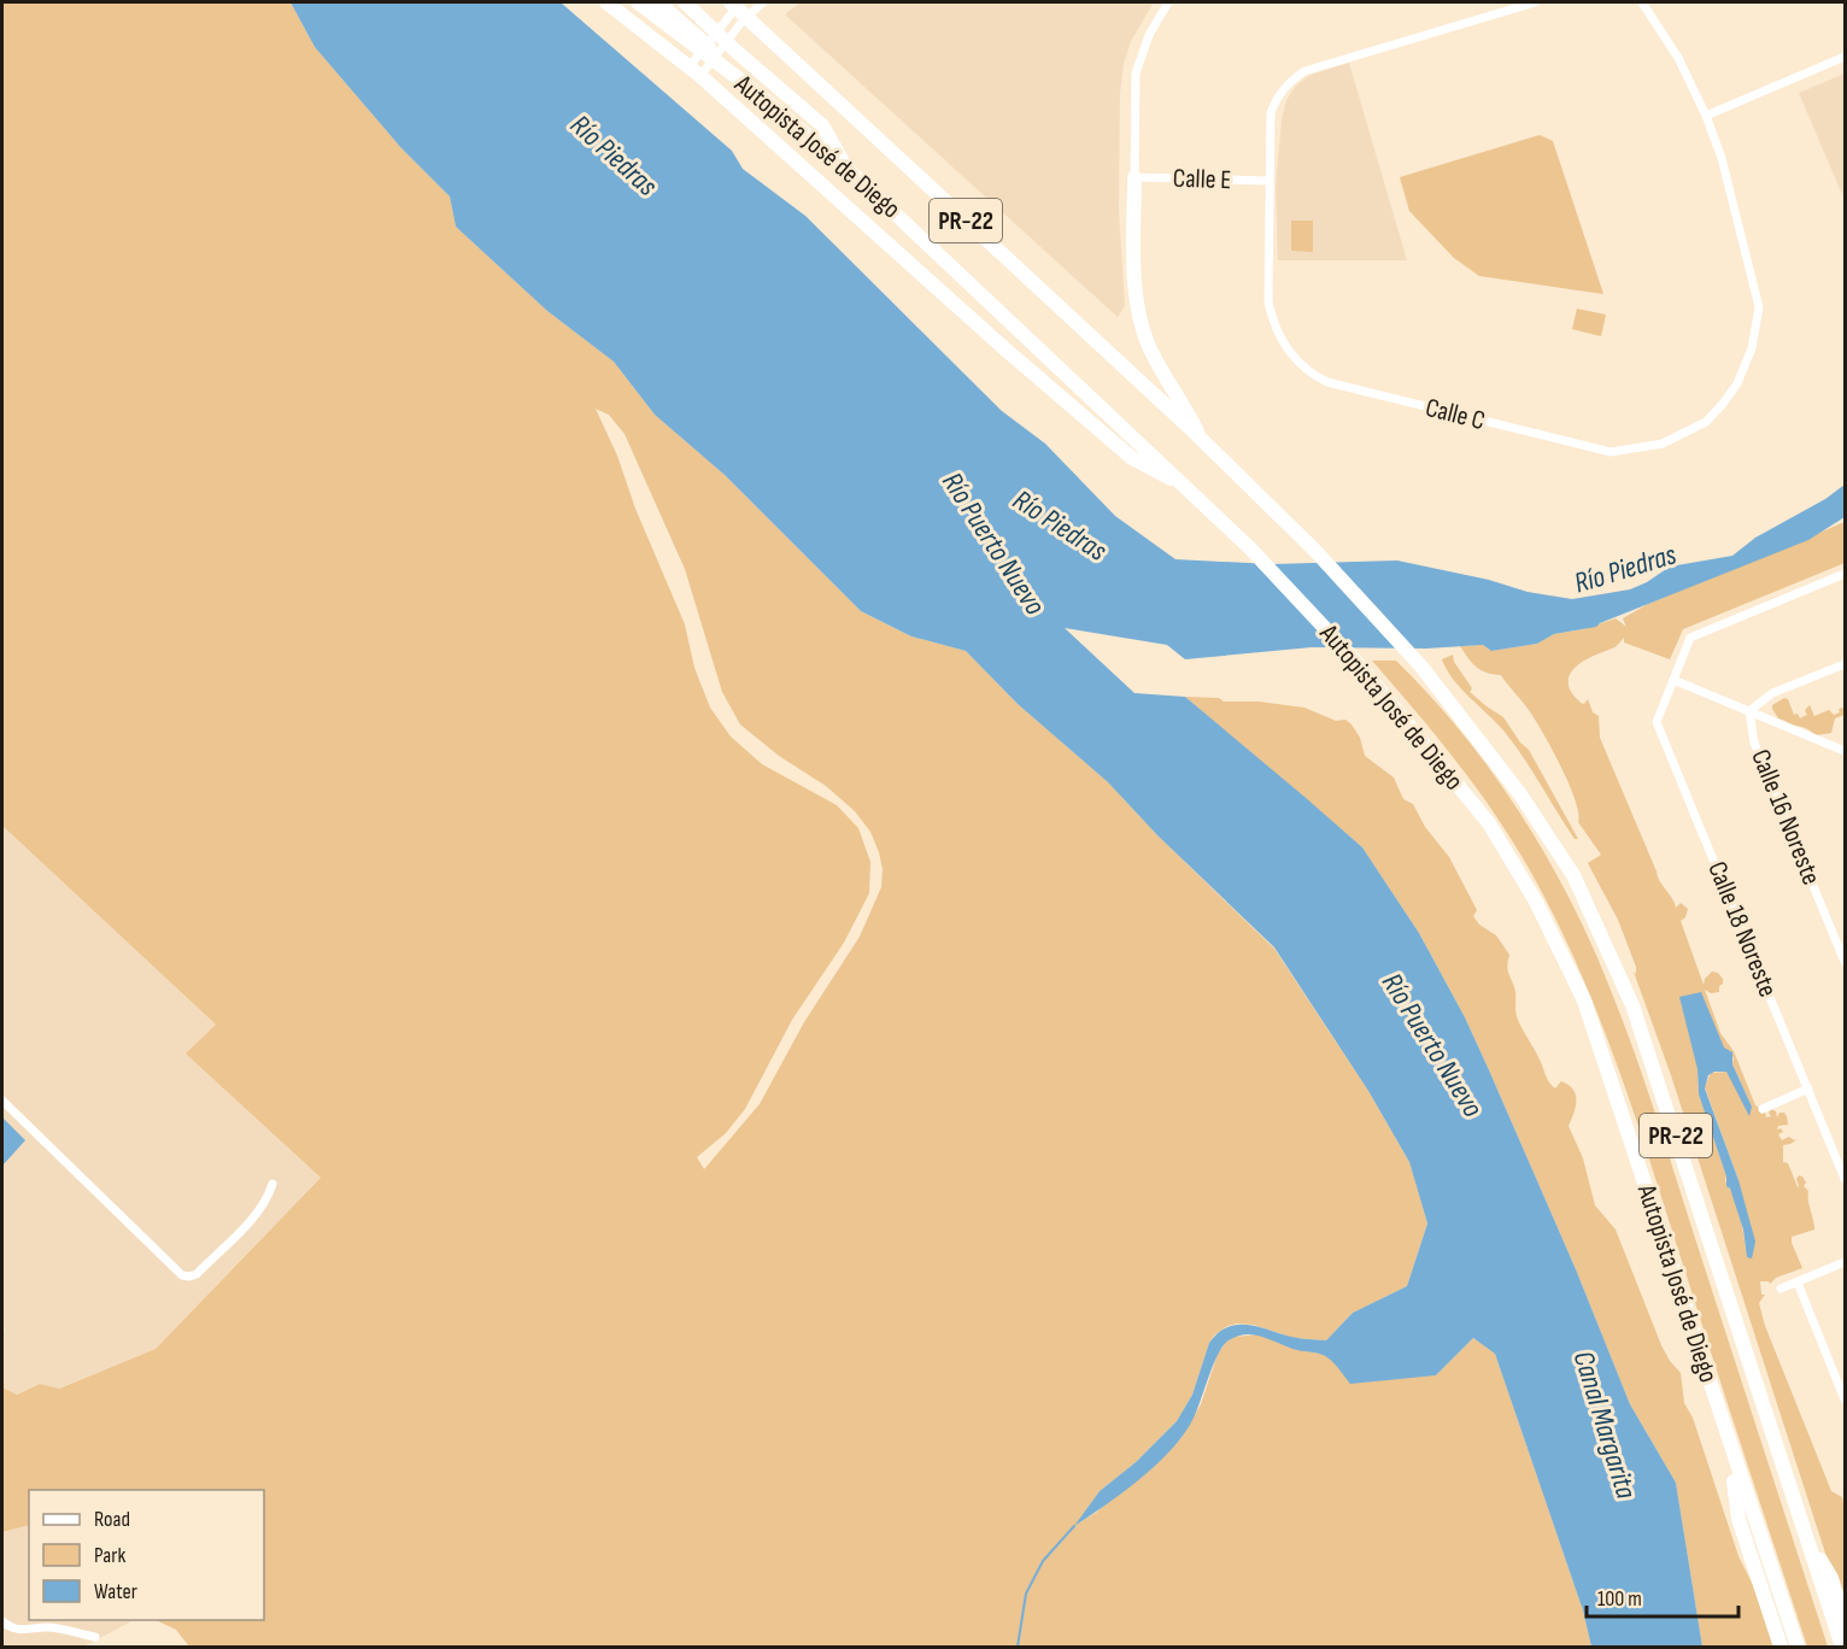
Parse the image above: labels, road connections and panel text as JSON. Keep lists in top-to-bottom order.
{
  "streets": {
    "highway": ["Autopista José de Diego", "PR-22"],
    "street": [
      "Calle E",
      "Calle C",
      "Calle 16 Noreste",
      "Calle 18 Noreste"
    ]
  },
  "crossings": [
    ["Calle E", "Calle C"]
  ],
  "water": ["Río Piedras", "Río Puerto Nuevo", "Canal Margarita"],
  "legend": ["Road", "Park", "Water"],
  "scale_bar": "100 m"
}
